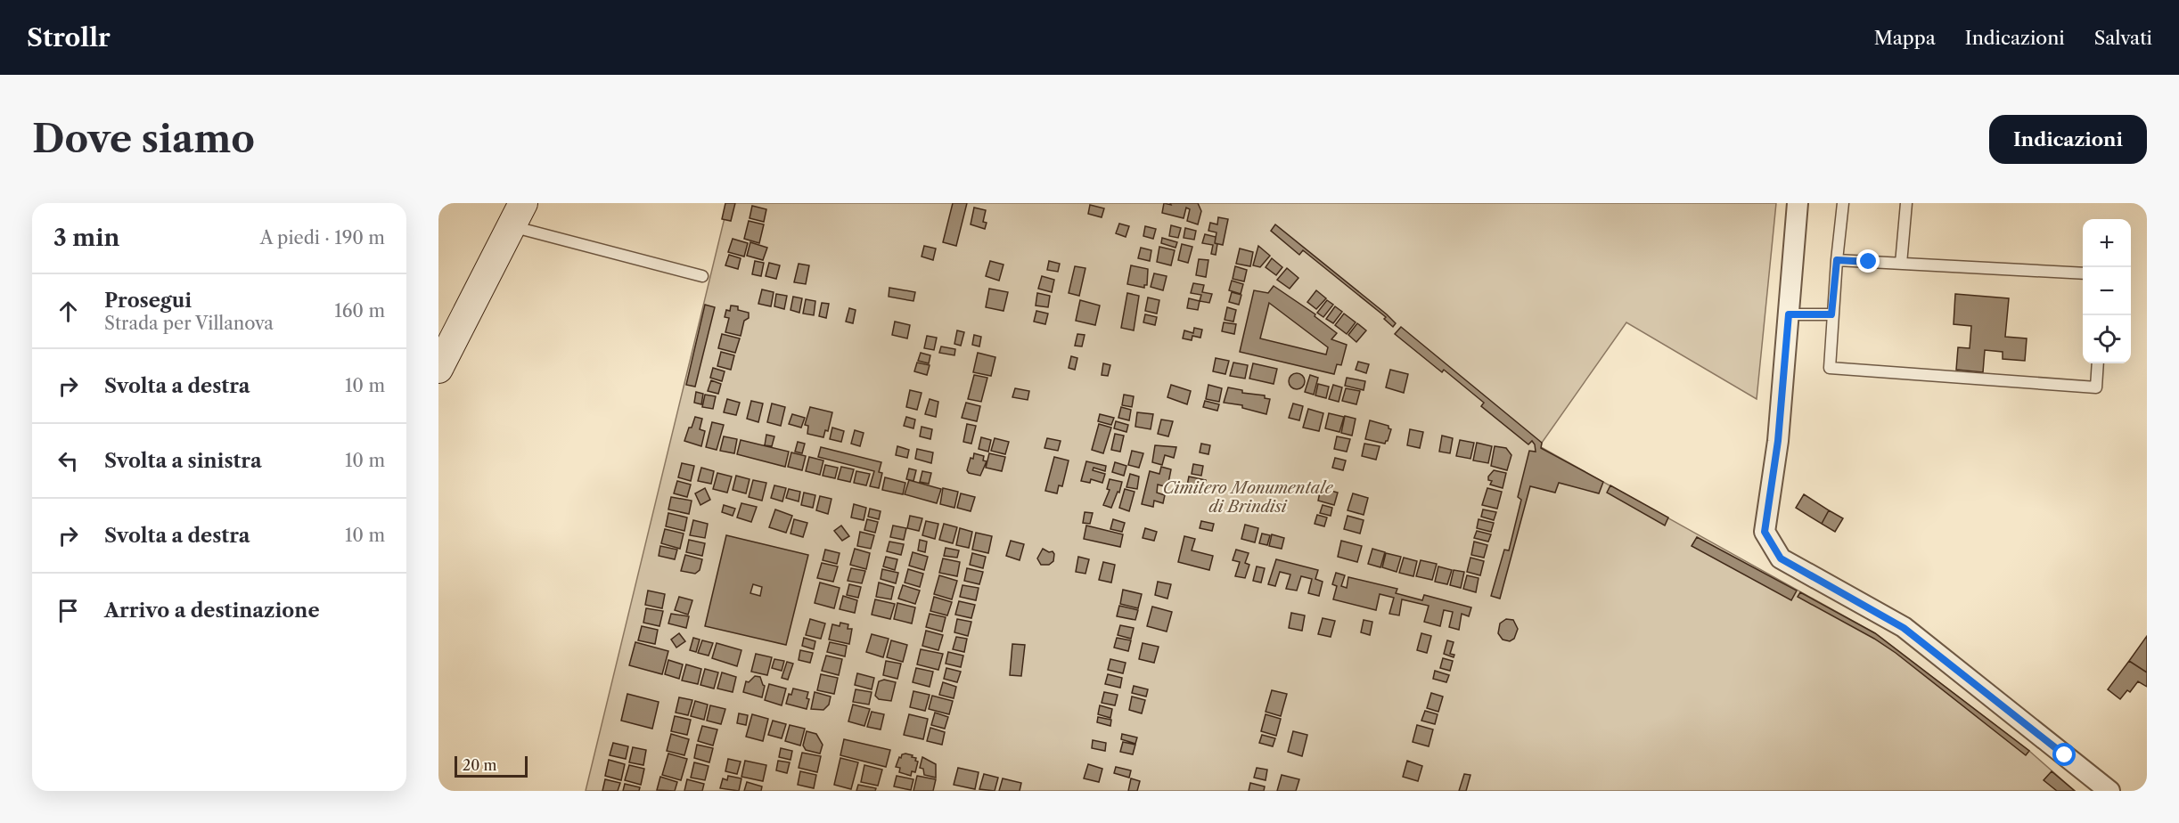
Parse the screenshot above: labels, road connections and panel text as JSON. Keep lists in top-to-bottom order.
{
  "parks": ["Cimitero Monumentale di Brindisi"],
  "scale_bar": "20 m",
  "page": {
    "header": "Strollr",
    "nav": ["Mappa", "Indicazioni", "Salvati"],
    "buttons": "Indicazioni",
    "title": "Dove siamo",
    "heading": ["3 min", "A piedi · 190 m"],
    "map_buttons": ["+", "−"],
    "list": [
      ["Prosegui", "Strada per Villanova", "160 m"],
      ["Svolta a destra", "10 m"],
      ["Svolta a sinistra", "10 m"],
      ["Svolta a destra", "10 m"],
      "Arrivo a destinazione"
    ],
    "scale": "20 m"
  }
}
